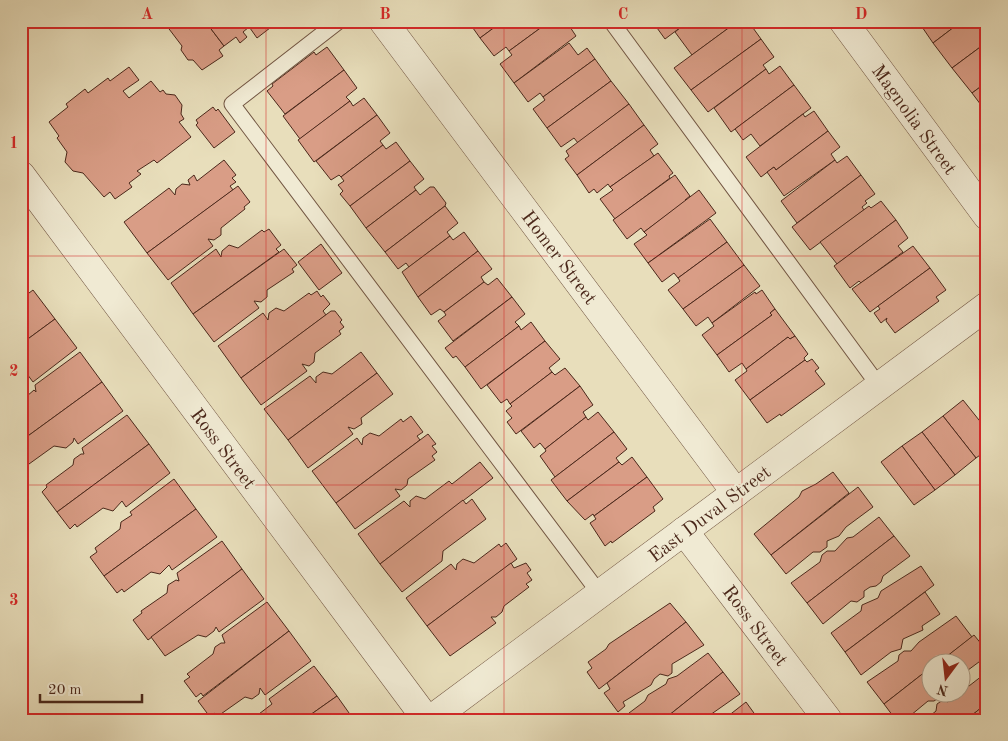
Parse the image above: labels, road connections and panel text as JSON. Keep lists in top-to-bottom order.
{
  "streets": {
    "street": [
      "Magnolia Street",
      "Homer Street",
      "Ross Street",
      "East Duval Street"
    ]
  },
  "crossings": [
    ["Homer Street", "East Duval Street"],
    ["Ross Street", "East Duval Street"]
  ],
  "scale_bar": "20 m",
  "north": "bottom",
  "grid": {
    "columns": [
      "A",
      "B",
      "C",
      "D"
    ],
    "rows": ["1", "2", "3"]
  }
}
